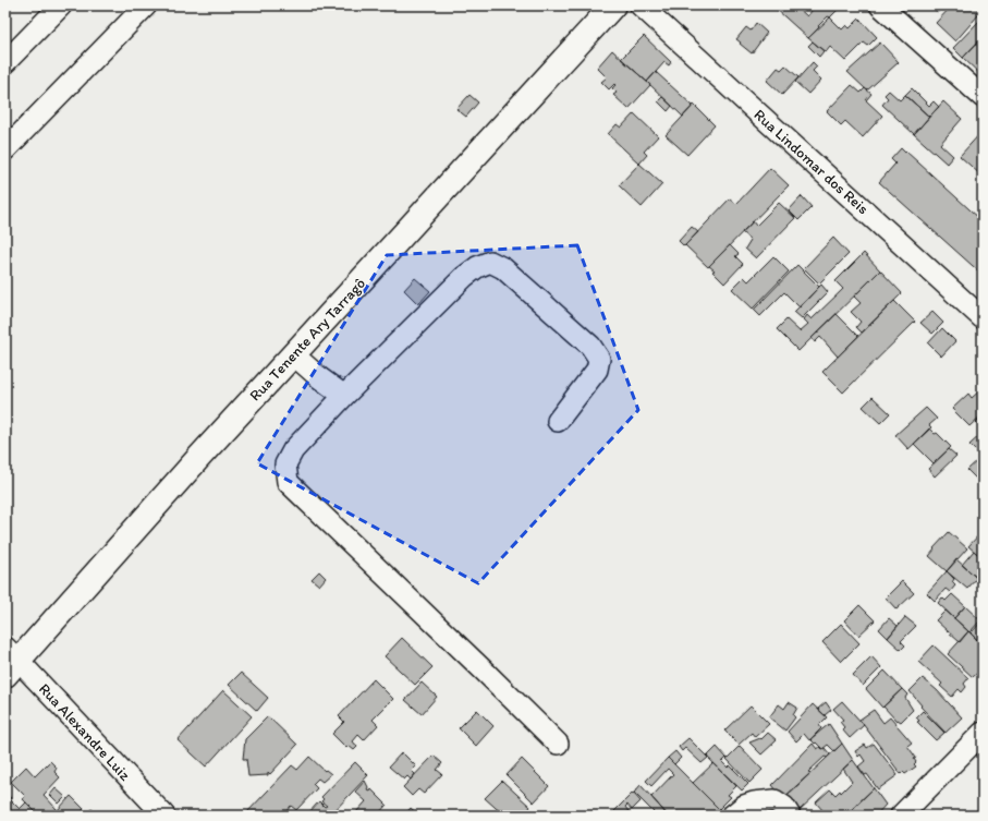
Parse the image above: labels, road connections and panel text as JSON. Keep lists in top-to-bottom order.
{
  "streets": {
    "main road": ["Rua Tenente Ary Tarragô"],
    "street": ["Rua Lindomar dos Reis", "Rua Alexandre Luiz"]
  },
  "crossings": [
    ["Rua Tenente Ary Tarragô", "Rua Alexandre Luiz"]
  ]
}
